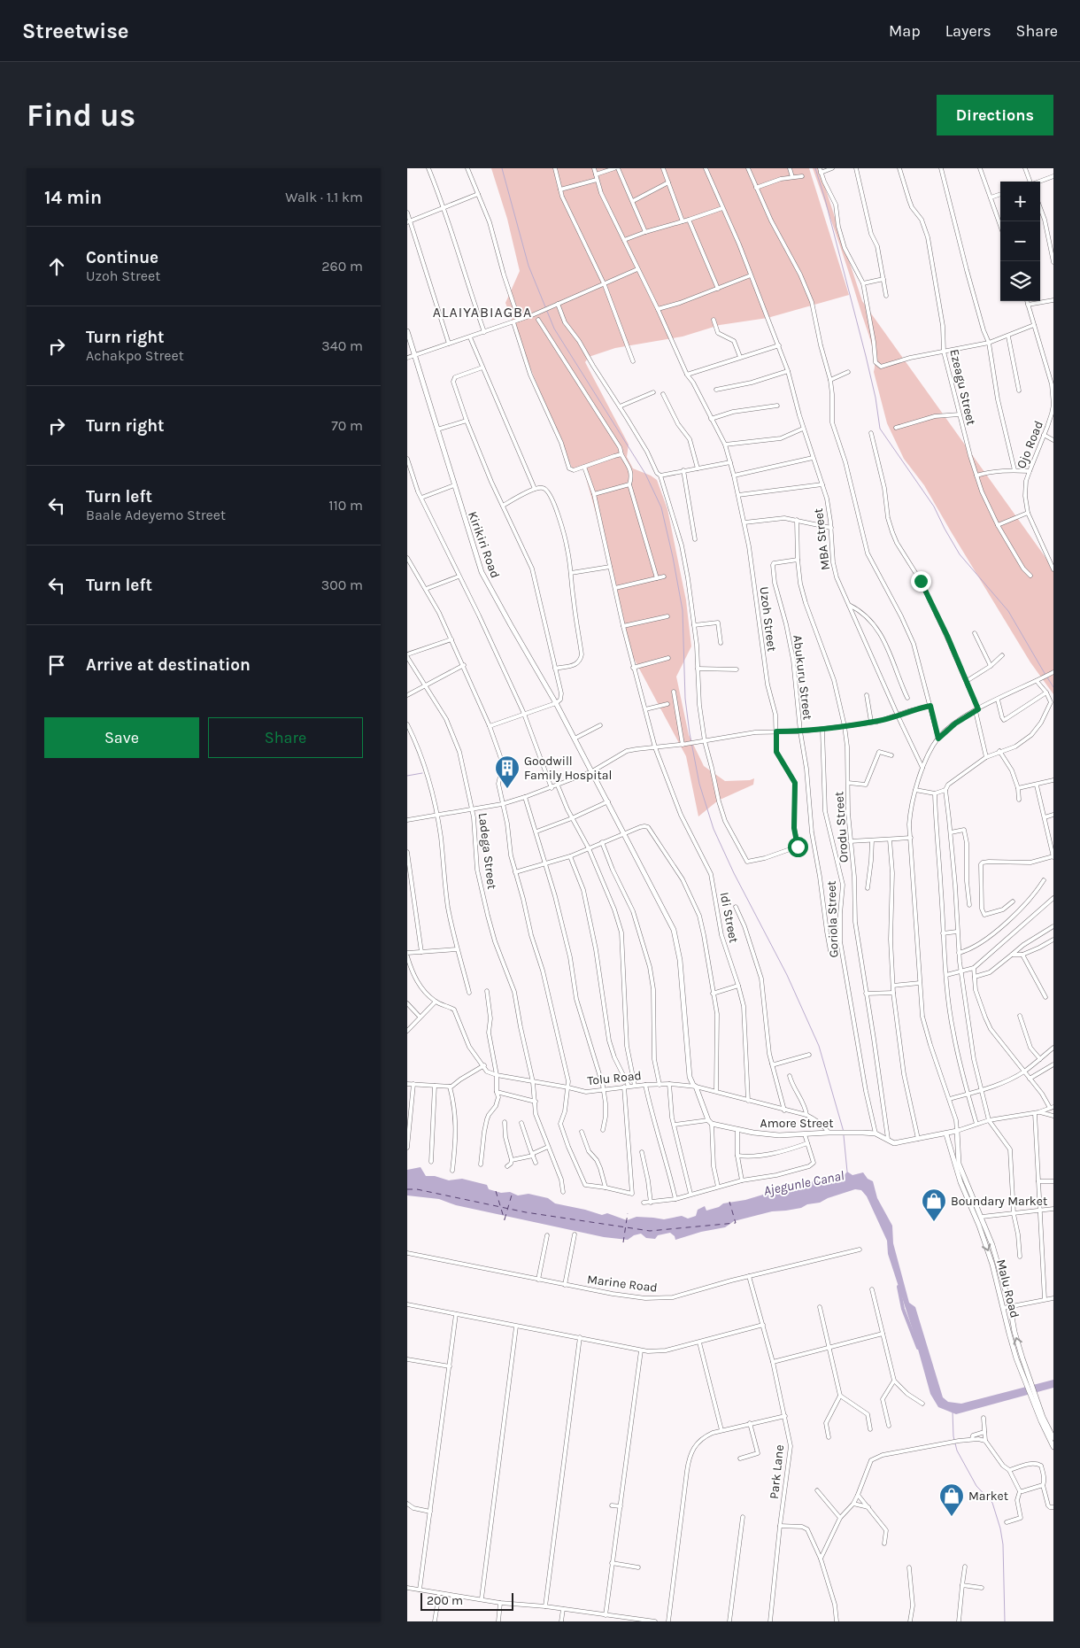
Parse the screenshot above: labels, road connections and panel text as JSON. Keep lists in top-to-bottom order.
{
  "streets": {
    "main road": ["Kirikiri Road", "Amore Street", "Malu Road"],
    "street": [
      "Ezeagu Street",
      "Ojo Road",
      "MBA Street",
      "Uzoh Street",
      "Abukuru Street",
      "Orodu Street",
      "Ladega Street",
      "Idi Street",
      "Goriola Street",
      "Tolu Road",
      "Marine Road",
      "Park Lane"
    ]
  },
  "crossings": [
    ["Kirikiri Road", "Tolu Road"],
    ["Kirikiri Road", "Amore Street"],
    ["Abukuru Street", "Orodu Street"],
    ["Orodu Street", "Amore Street"],
    ["Ladega Street", "Tolu Road"],
    ["Idi Street", "Tolu Road"],
    ["Goriola Street", "Amore Street"],
    ["Tolu Road", "Amore Street"],
    ["Amore Street", "Malu Road"],
    ["Marine Road", "Park Lane"]
  ],
  "districts": ["ALAIYABIAGBA"],
  "water": ["Ajegunle Canal"],
  "places": {
    "building": ["Goodwill Family Hospital"],
    "shop": ["Boundary Market", "Market"]
  },
  "scale_bar": "200 m",
  "page": {
    "header": "Streetwise",
    "nav": ["Map", "Layers", "Share"],
    "buttons": [
      "Directions",
      ["Save", "Share"]
    ],
    "title": "Find us",
    "heading": ["14 min", "Walk · 1.1 km"],
    "map_buttons": ["+", "−"],
    "list": [
      ["Continue", "Uzoh Street", "260 m"],
      ["Turn right", "Achakpo Street", "340 m"],
      ["Turn right", "70 m"],
      ["Turn left", "Baale Adeyemo Street", "110 m"],
      ["Turn left", "300 m"],
      "Arrive at destination"
    ],
    "scale": "200 m"
  }
}
